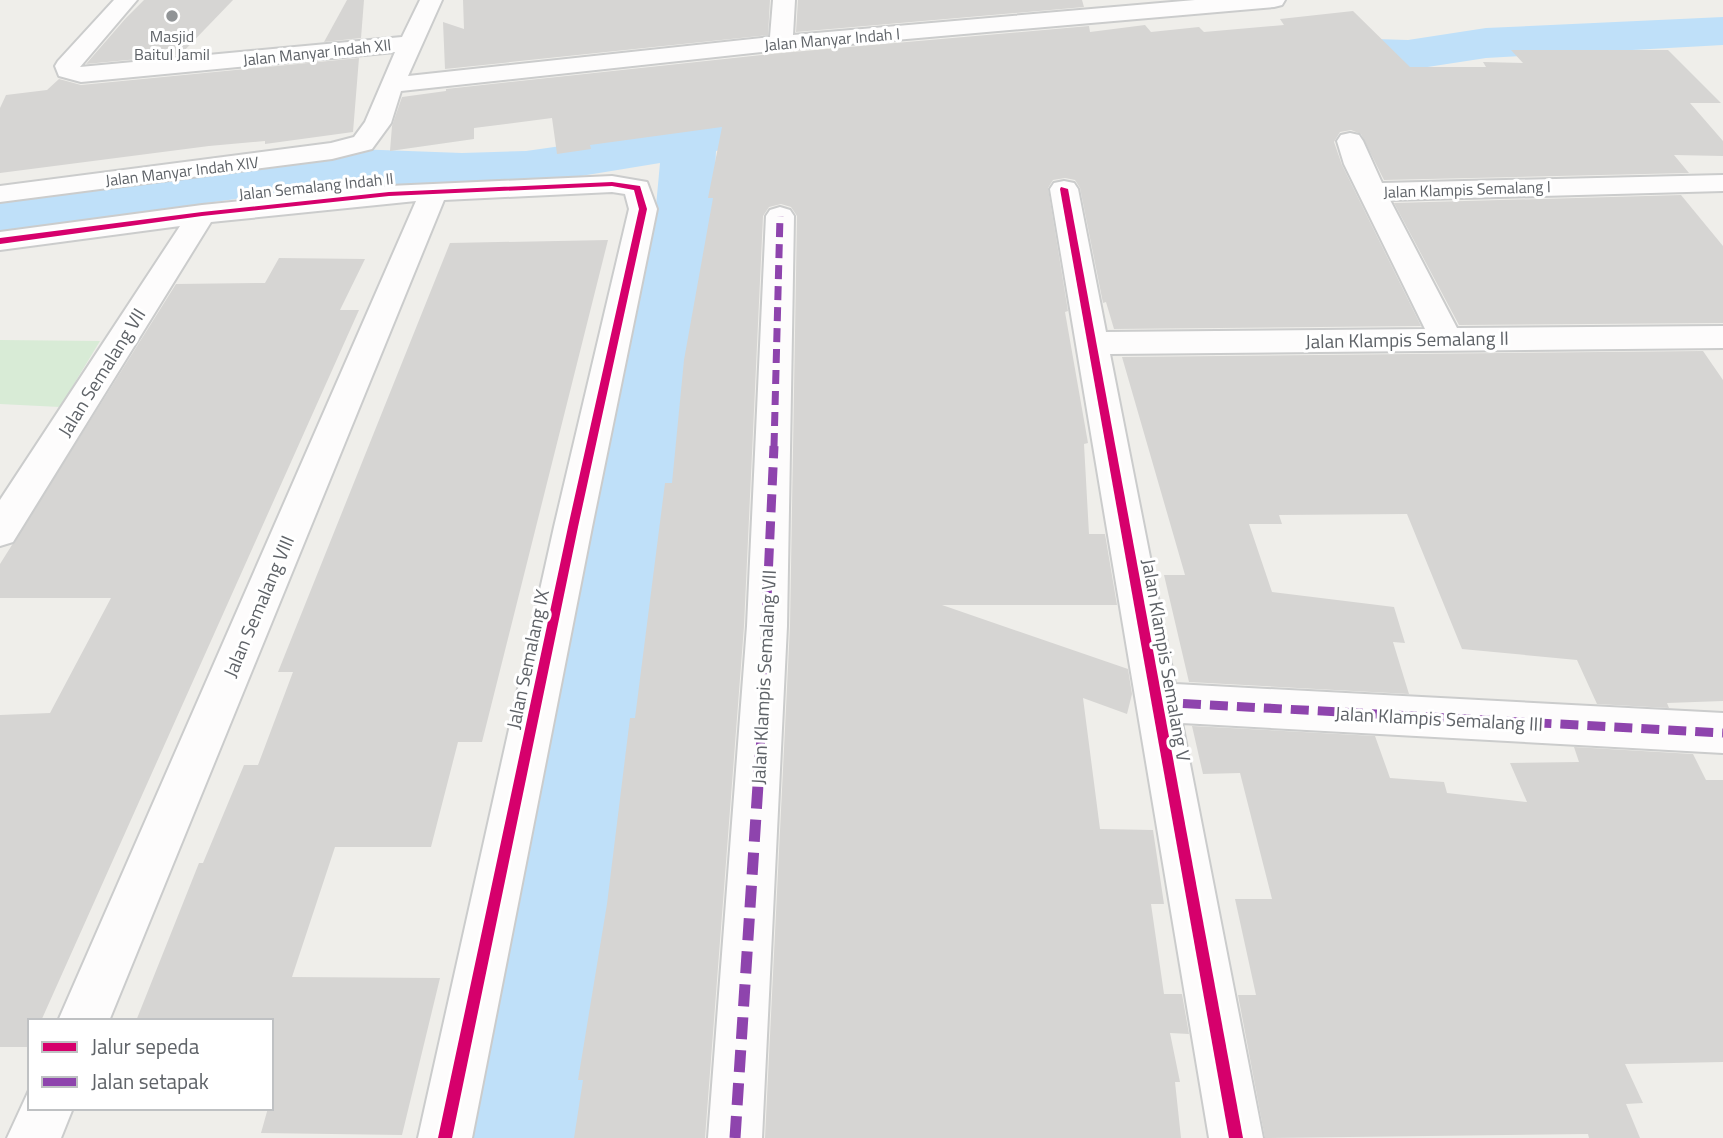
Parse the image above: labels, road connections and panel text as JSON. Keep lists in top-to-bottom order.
{
  "streets": {
    "street": [
      "Jalan Manyar Indah I",
      "Jalan Manyar Indah XII",
      "Jalan Manyar Indah XIV",
      "Jalan Semalang Indah II",
      "Jalan Klampis Semalang I",
      "Jalan Klampis Semalang II",
      "Jalan Semalang VII",
      "Jalan Semalang VIII",
      "Jalan Semalang IX",
      "Jalan Klampis Semalang V",
      "Jalan Klampis Semalang VII",
      "Jalan Klampis Semalang III"
    ]
  },
  "crossings": [
    ["Jalan Manyar Indah I", "Jalan Manyar Indah XIV"],
    ["Jalan Semalang Indah II", "Jalan Semalang VII"],
    ["Jalan Semalang Indah II", "Jalan Semalang VIII"],
    ["Jalan Semalang Indah II", "Jalan Semalang IX"],
    ["Jalan Klampis Semalang I", "Jalan Klampis Semalang II"],
    ["Jalan Klampis Semalang II", "Jalan Klampis Semalang V"],
    ["Jalan Klampis Semalang V", "Jalan Klampis Semalang III"]
  ],
  "places": ["Masjid Baitul Jamil"],
  "legend": ["Jalur sepeda", "Jalan setapak"]
}
